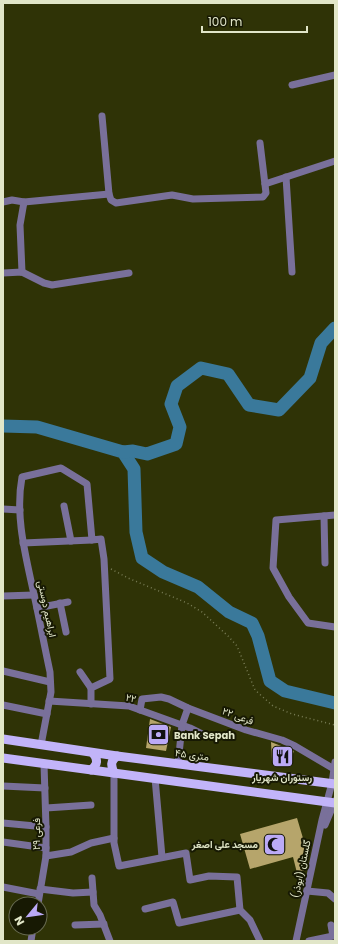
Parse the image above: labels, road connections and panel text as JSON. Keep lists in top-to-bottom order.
{
  "streets": {
    "main road": ["۴۵ متری"],
    "street": [
      "ابراهیم دوستی",
      "۲۲",
      "فرعی ۲۲",
      "فرعی ۲۹",
      "گلستان (ابوذر)"
    ]
  },
  "crossings": [
    ["ابراهیم دوستی", "۲۲"],
    ["ابراهیم دوستی", "۴۵ متری"],
    ["۲۲", "فرعی ۲۲"],
    ["فرعی ۲۲", "گلستان (ابوذر)"],
    ["۴۵ متری", "گلستان (ابوذر)"]
  ],
  "places": {
    "bank": ["Bank Sepah"],
    "restaurant": ["رستوران شهریار"],
    "mosque": ["مسجد علی اصغر"]
  },
  "scale_bar": "100 m",
  "north": "bottom left"
}
